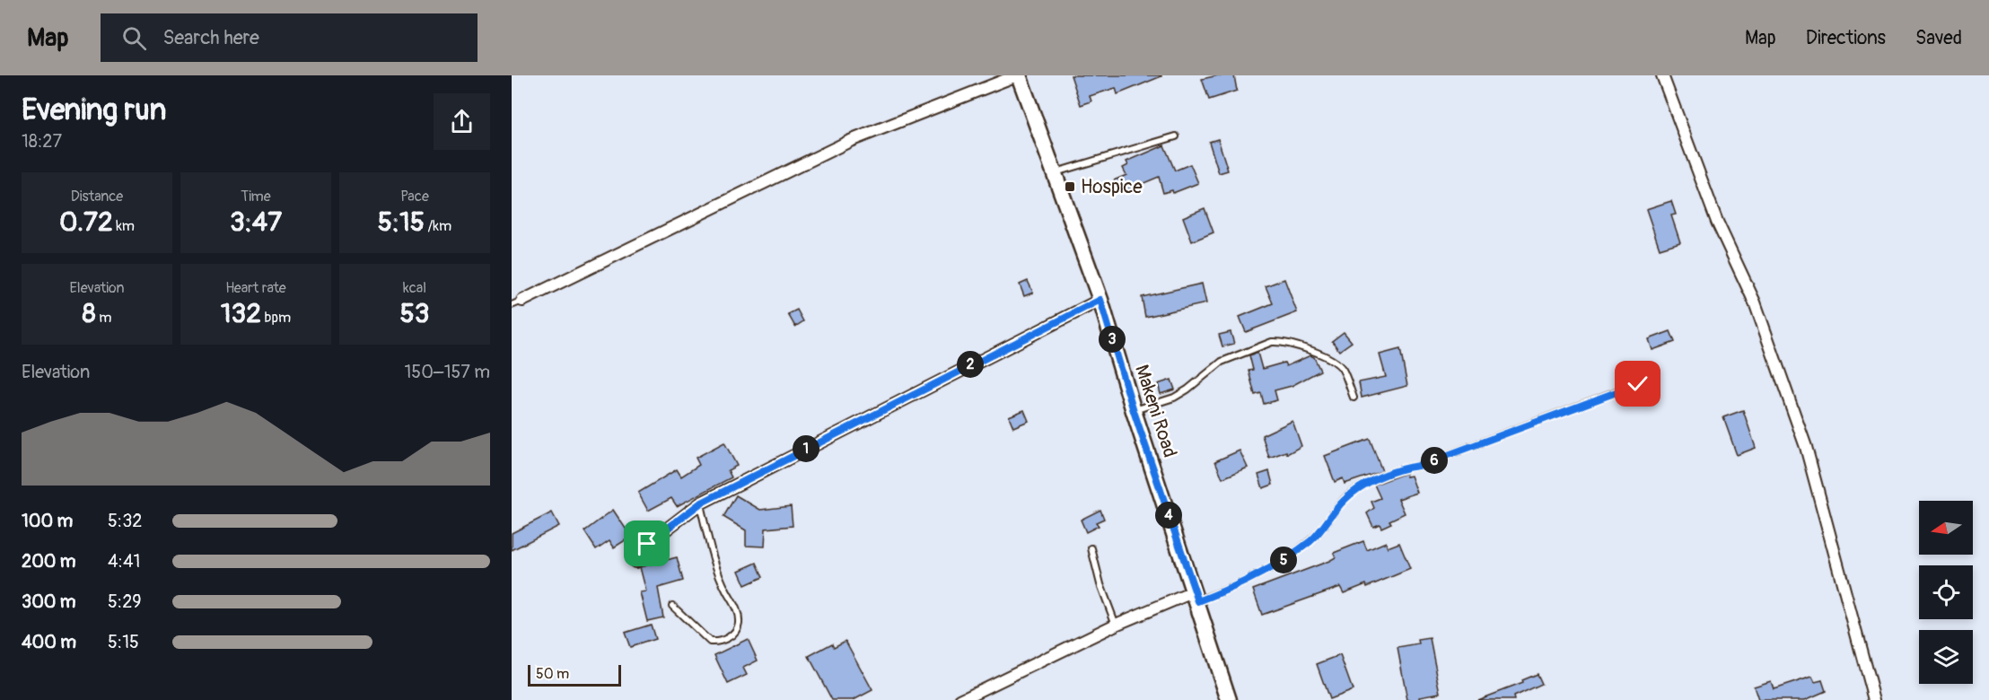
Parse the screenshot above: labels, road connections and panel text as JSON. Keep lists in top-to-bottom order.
{
  "streets": {
    "main road": ["Makeni Road"]
  },
  "places": {
    "transit": ["Hospice"]
  },
  "scale_bar": "50 m",
  "north": "left",
  "page": {
    "header": "Map",
    "search": "Search here",
    "nav": ["Map", "Directions", "Saved"],
    "heading": ["Evening run", "18:27"],
    "stats": [
      ["Distance", "0.72 km"],
      ["Time", "3:47"],
      ["Pace", "5:15 /km"],
      ["Elevation", "8 m"],
      ["Heart rate", "132 bpm"],
      ["kcal", "53"]
    ],
    "pins": [
      "3",
      "2",
      "1",
      "6",
      "4",
      "5"
    ],
    "chart": ["Elevation", "150–157 m"],
    "list": [
      {
        "name": "100 m",
        "note": "5:32"
      },
      {
        "name": "200 m",
        "note": "4:41"
      },
      {
        "name": "300 m",
        "note": "5:29"
      },
      {
        "name": "400 m",
        "note": "5:15"
      }
    ],
    "scale": "50 m"
  }
}
